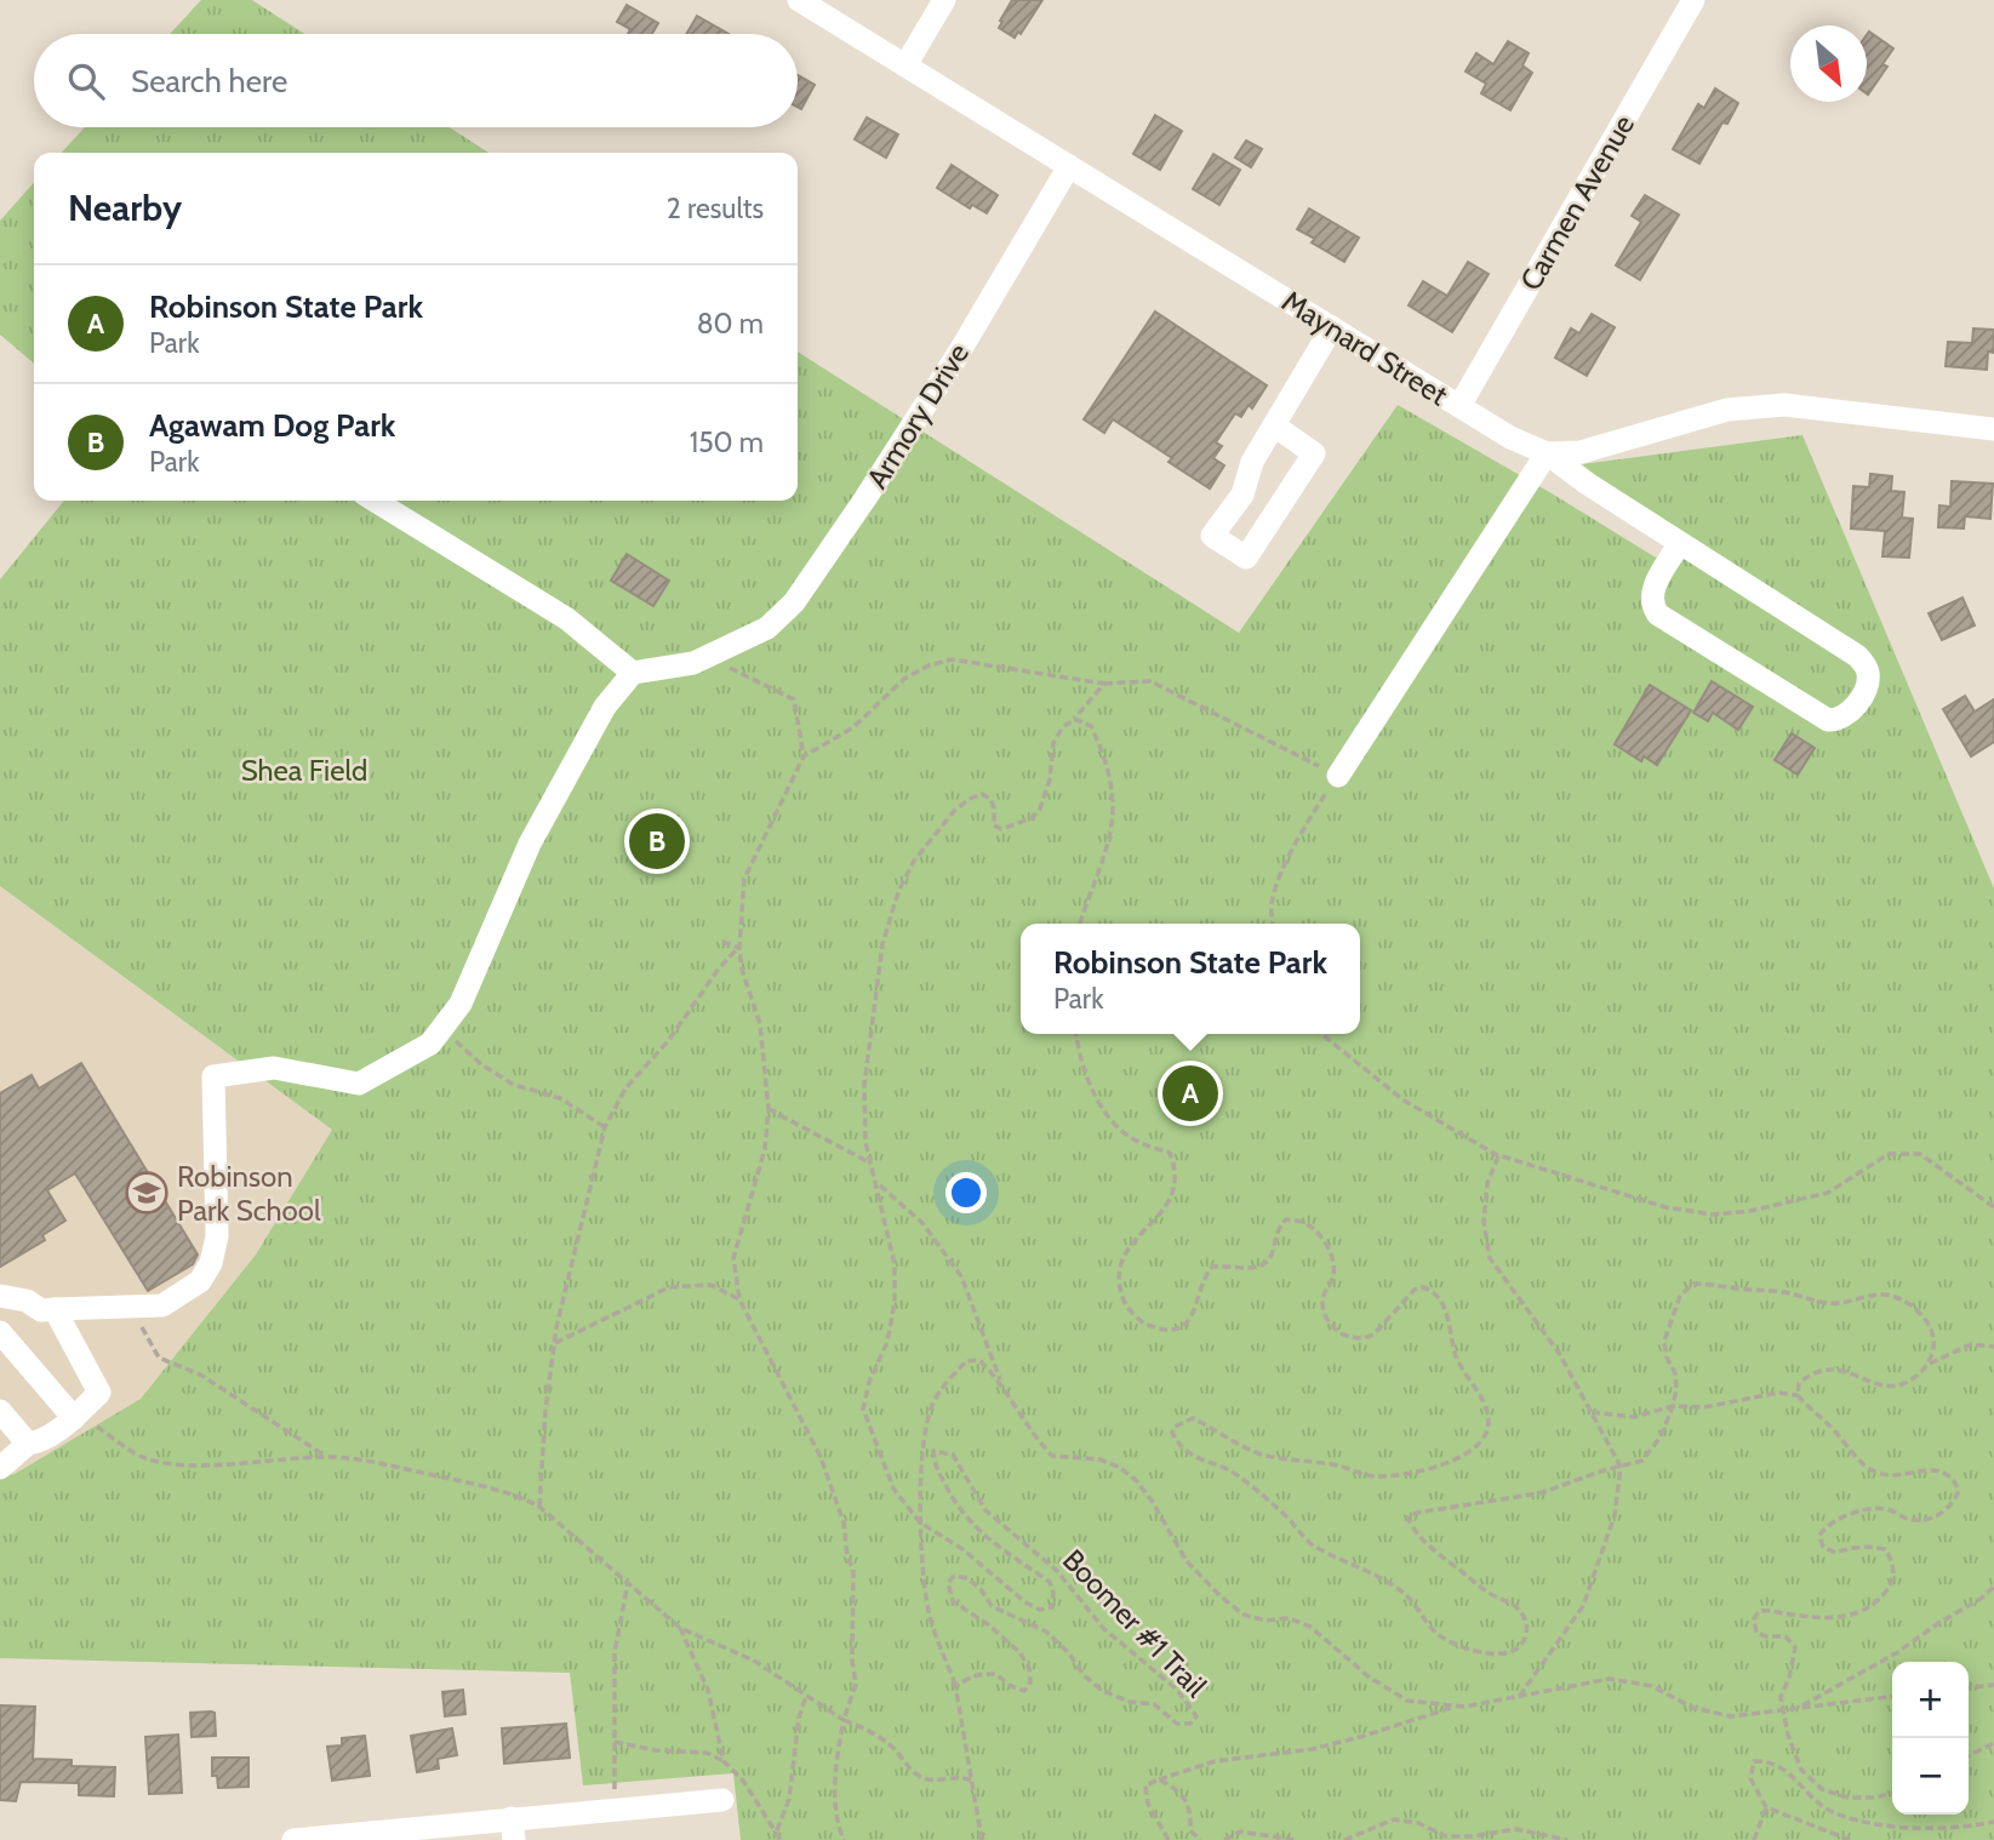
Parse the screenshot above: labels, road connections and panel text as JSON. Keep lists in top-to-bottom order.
{
  "streets": {
    "street": ["Carmen Avenue", "Maynard Street", "Armory Drive"],
    "path": ["Boomer #1 Trail"]
  },
  "crossings": [
    ["Carmen Avenue", "Maynard Street"],
    ["Maynard Street", "Armory Drive"]
  ],
  "parks": ["Shea Field"],
  "places": {
    "school or university": ["Robinson Park School"]
  },
  "north": "bottom right",
  "page": {
    "search": "Search here",
    "heading": ["Nearby", "2 results"],
    "list": [
      {
        "mark": "A",
        "name": "Robinson State Park",
        "note": "Park",
        "value": "80 m"
      },
      {
        "mark": "B",
        "name": "Agawam Dog Park",
        "note": "Park",
        "value": "150 m"
      }
    ],
    "pins": ["B", "A"],
    "popup": ["Robinson State Park", "Park"],
    "map_buttons": ["+", "−"]
  }
}
